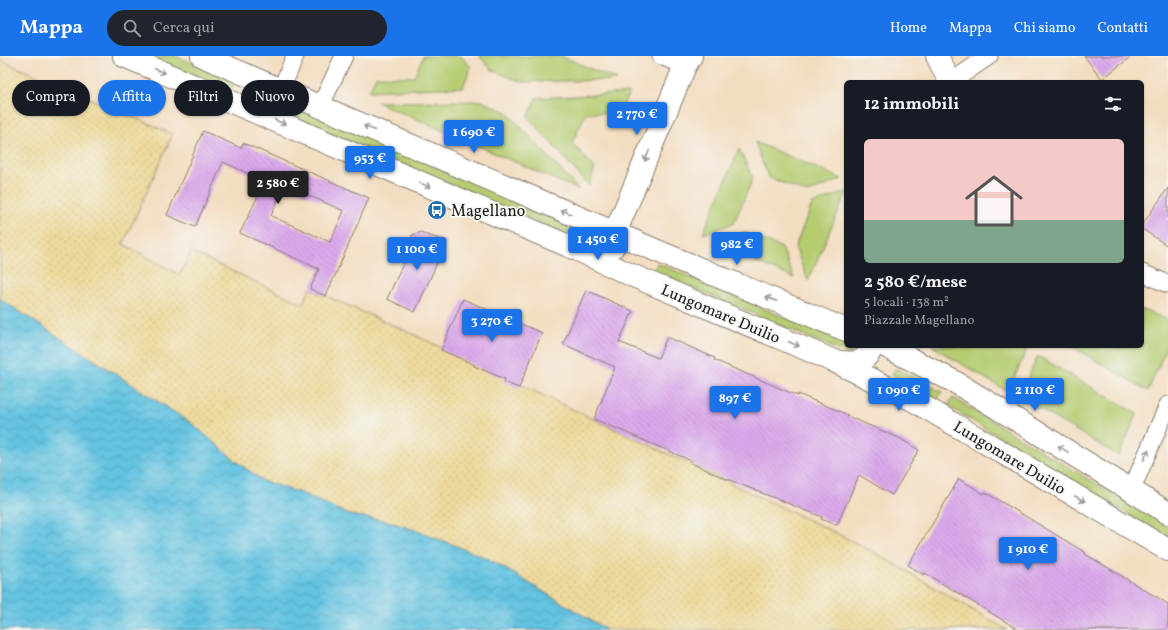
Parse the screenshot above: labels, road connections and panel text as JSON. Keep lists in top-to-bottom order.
{
  "streets": {
    "main road": ["Lungomare Duilio"]
  },
  "places": {
    "bus stop": ["Magellano"]
  },
  "page": {
    "header": "Mappa",
    "search": "Cerca qui",
    "nav": [
      "Home",
      "Mappa",
      "Chi siamo",
      "Contatti"
    ],
    "chip": [
      "Compra",
      "Affitta",
      "Filtri",
      "Nuovo"
    ],
    "heading": "12 immobili",
    "price": [
      "2 770 €",
      "1 690 €",
      "953 €",
      "2 580 €",
      "1 450 €",
      "982 €",
      "1 100 €",
      "3 270 €",
      "1 090 €",
      "2 110 €",
      "897 €",
      "1 910 €"
    ],
    "list": [
      {
        "name": "2 580 €/mese",
        "note": "5 locali · 138 m² · Piazzale Magellano"
      }
    ]
  }
}
